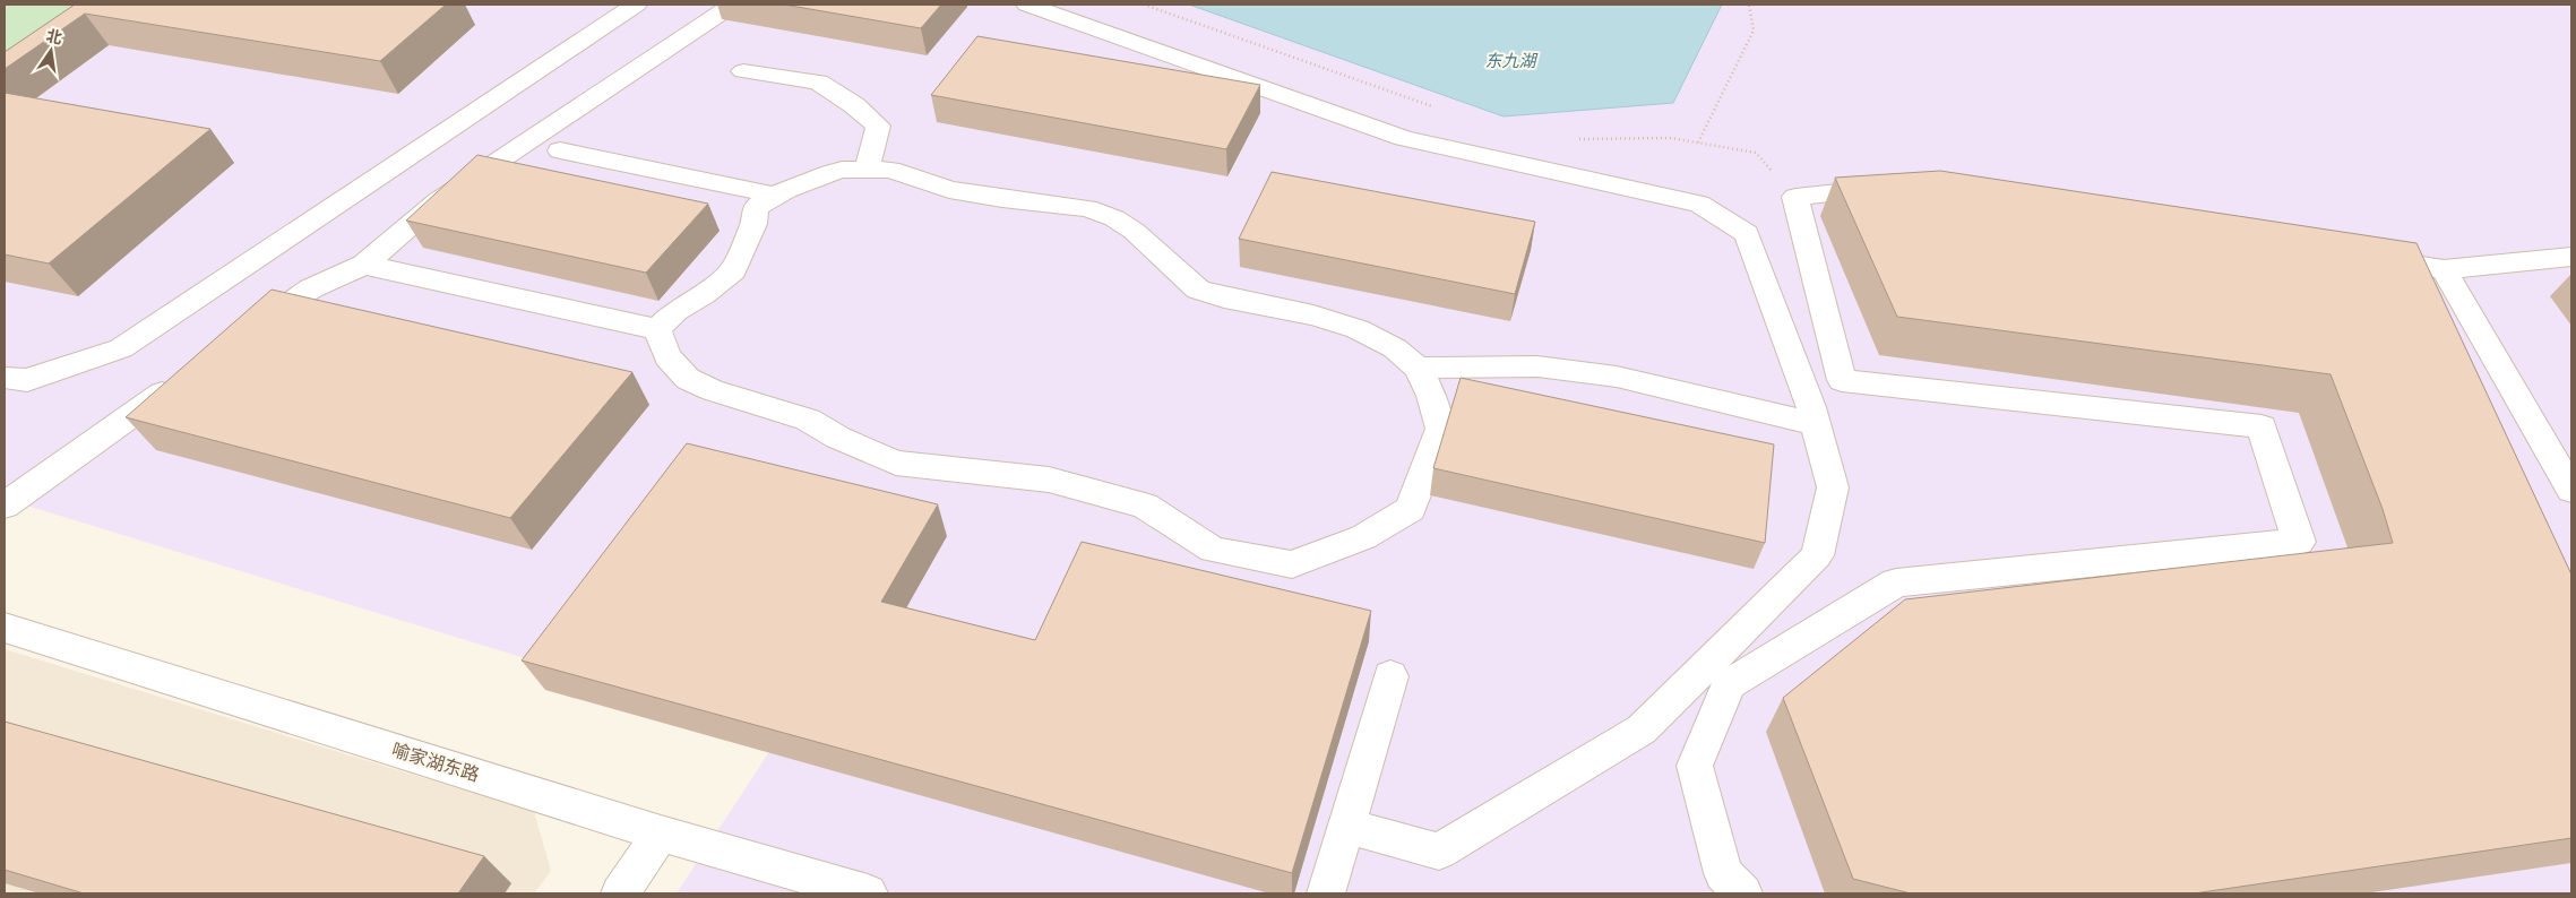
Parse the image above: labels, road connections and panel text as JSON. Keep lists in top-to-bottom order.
{
  "streets": {
    "street": ["喻家湖东路"]
  },
  "water": ["东九湖"],
  "north": "top"
}
